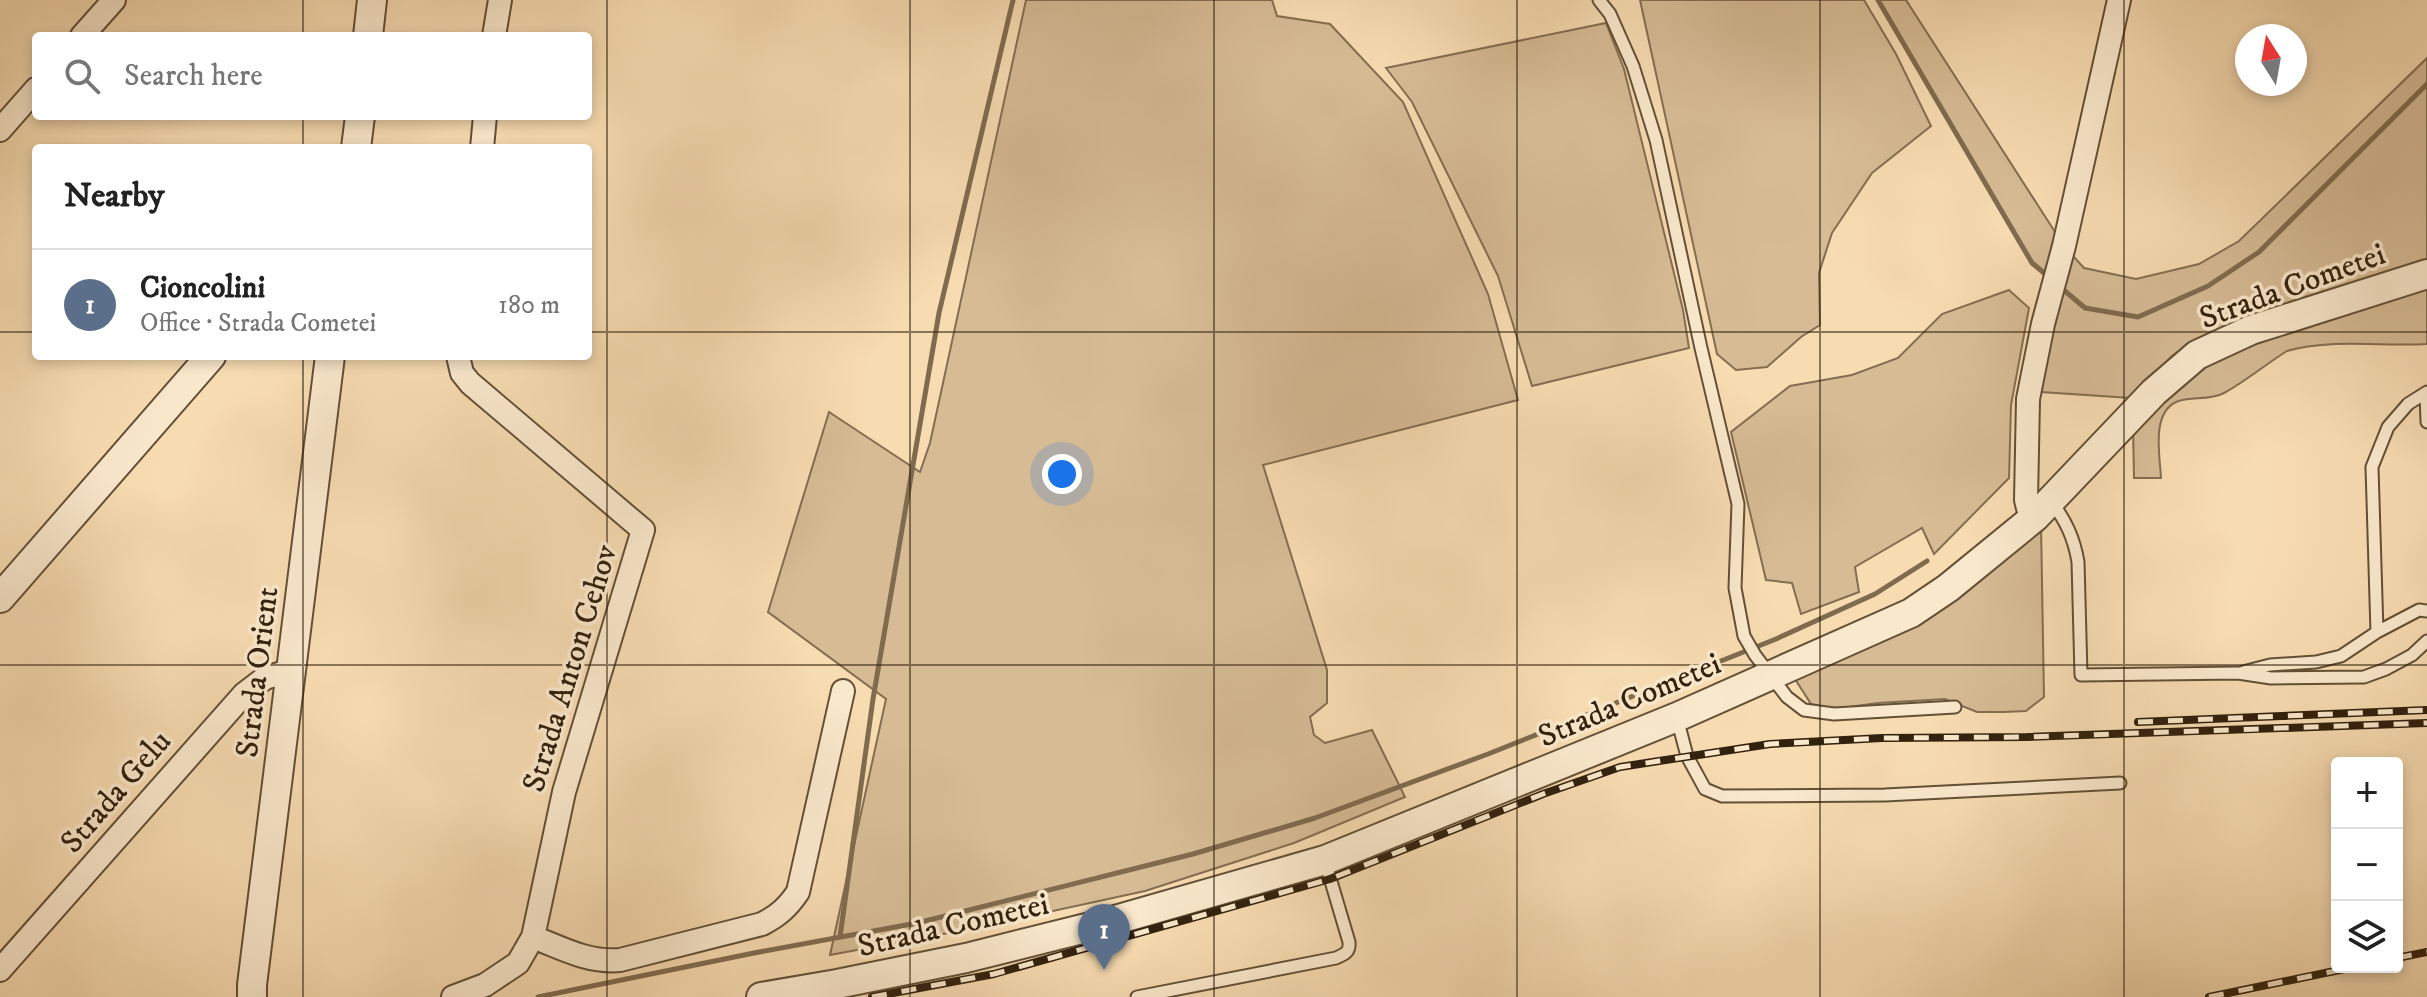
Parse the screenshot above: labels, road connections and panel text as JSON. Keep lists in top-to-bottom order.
{
  "streets": {
    "street": [
      "Strada Cometei",
      "Strada Anton Cehov",
      "Strada Orient",
      "Strada Gelu"
    ]
  },
  "crossings": [
    ["Strada Orient", "Strada Gelu"]
  ],
  "north": "top",
  "page": {
    "search": "Search here",
    "heading": "Nearby",
    "list": [
      {
        "mark": "1",
        "name": "Cioncolini",
        "note": "Office · Strada Cometei",
        "value": "180 m"
      }
    ],
    "map_buttons": ["+", "−"],
    "pins": "1"
  }
}
